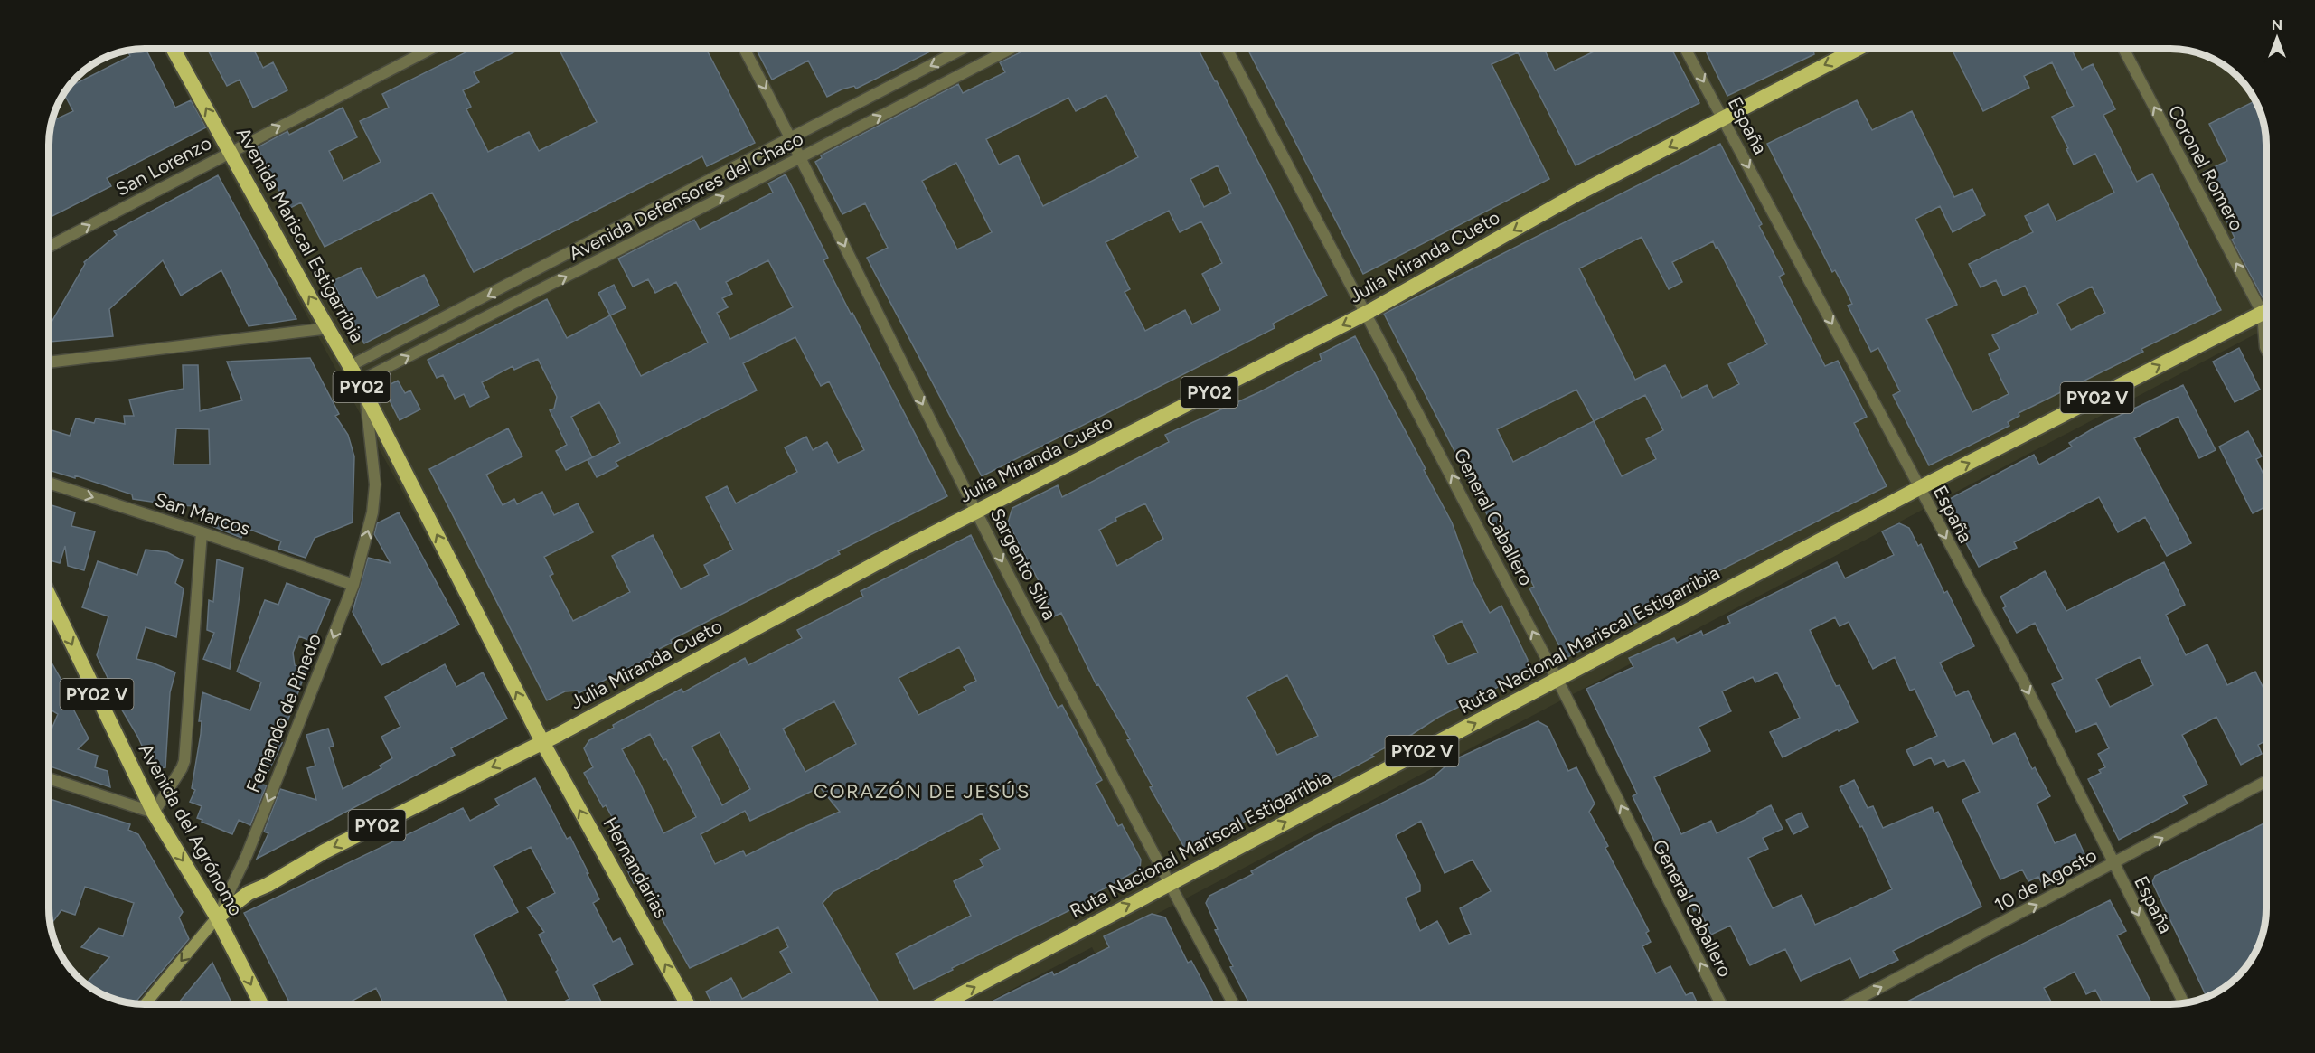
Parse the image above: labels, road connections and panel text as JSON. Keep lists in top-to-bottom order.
{
  "streets": {
    "highway": [
      "Avenida Mariscal Estigarribia",
      "Julia Miranda Cueto",
      "PY02",
      "PY02 V",
      "Ruta Nacional Mariscal Estigarribia",
      "Avenida del Agrónomo",
      "Hernandarias"
    ],
    "main road": ["Fernando de Pinedo"],
    "street": [
      "España",
      "San Lorenzo",
      "Coronel Romero",
      "Avenida Defensores del Chaco",
      "San Marcos",
      "General Caballero",
      "Sargento Silva",
      "10 de Agosto"
    ]
  },
  "crossings": [
    ["España", "Julia Miranda Cueto"],
    ["España", "Ruta Nacional Mariscal Estigarribia"],
    ["España", "10 de Agosto"],
    ["San Lorenzo", "Avenida Mariscal Estigarribia"],
    ["Avenida Defensores del Chaco", "Avenida Mariscal Estigarribia"],
    ["Avenida Defensores del Chaco", "Sargento Silva"],
    ["Avenida Defensores del Chaco", "Fernando de Pinedo"],
    ["Avenida Mariscal Estigarribia", "Julia Miranda Cueto"],
    ["Avenida Mariscal Estigarribia", "Fernando de Pinedo"],
    ["Avenida Mariscal Estigarribia", "Hernandarias"],
    ["Julia Miranda Cueto", "General Caballero"],
    ["Julia Miranda Cueto", "Sargento Silva"],
    ["Julia Miranda Cueto", "Fernando de Pinedo"],
    ["Julia Miranda Cueto", "Avenida del Agrónomo"],
    ["Julia Miranda Cueto", "Hernandarias"],
    ["San Marcos", "Fernando de Pinedo"],
    ["General Caballero", "Ruta Nacional Mariscal Estigarribia"],
    ["Sargento Silva", "Ruta Nacional Mariscal Estigarribia"],
    ["Fernando de Pinedo", "Avenida del Agrónomo"]
  ],
  "one_way": [
    "España",
    "San Lorenzo",
    "Coronel Romero",
    "Avenida Mariscal Estigarribia",
    "Julia Miranda Cueto",
    "San Marcos",
    "General Caballero",
    "Sargento Silva",
    "Ruta Nacional Mariscal Estigarribia",
    "Avenida del Agrónomo",
    "Hernandarias",
    "10 de Agosto"
  ],
  "districts": ["CORAZÓN DE JESÚS"],
  "north": "top"
}
